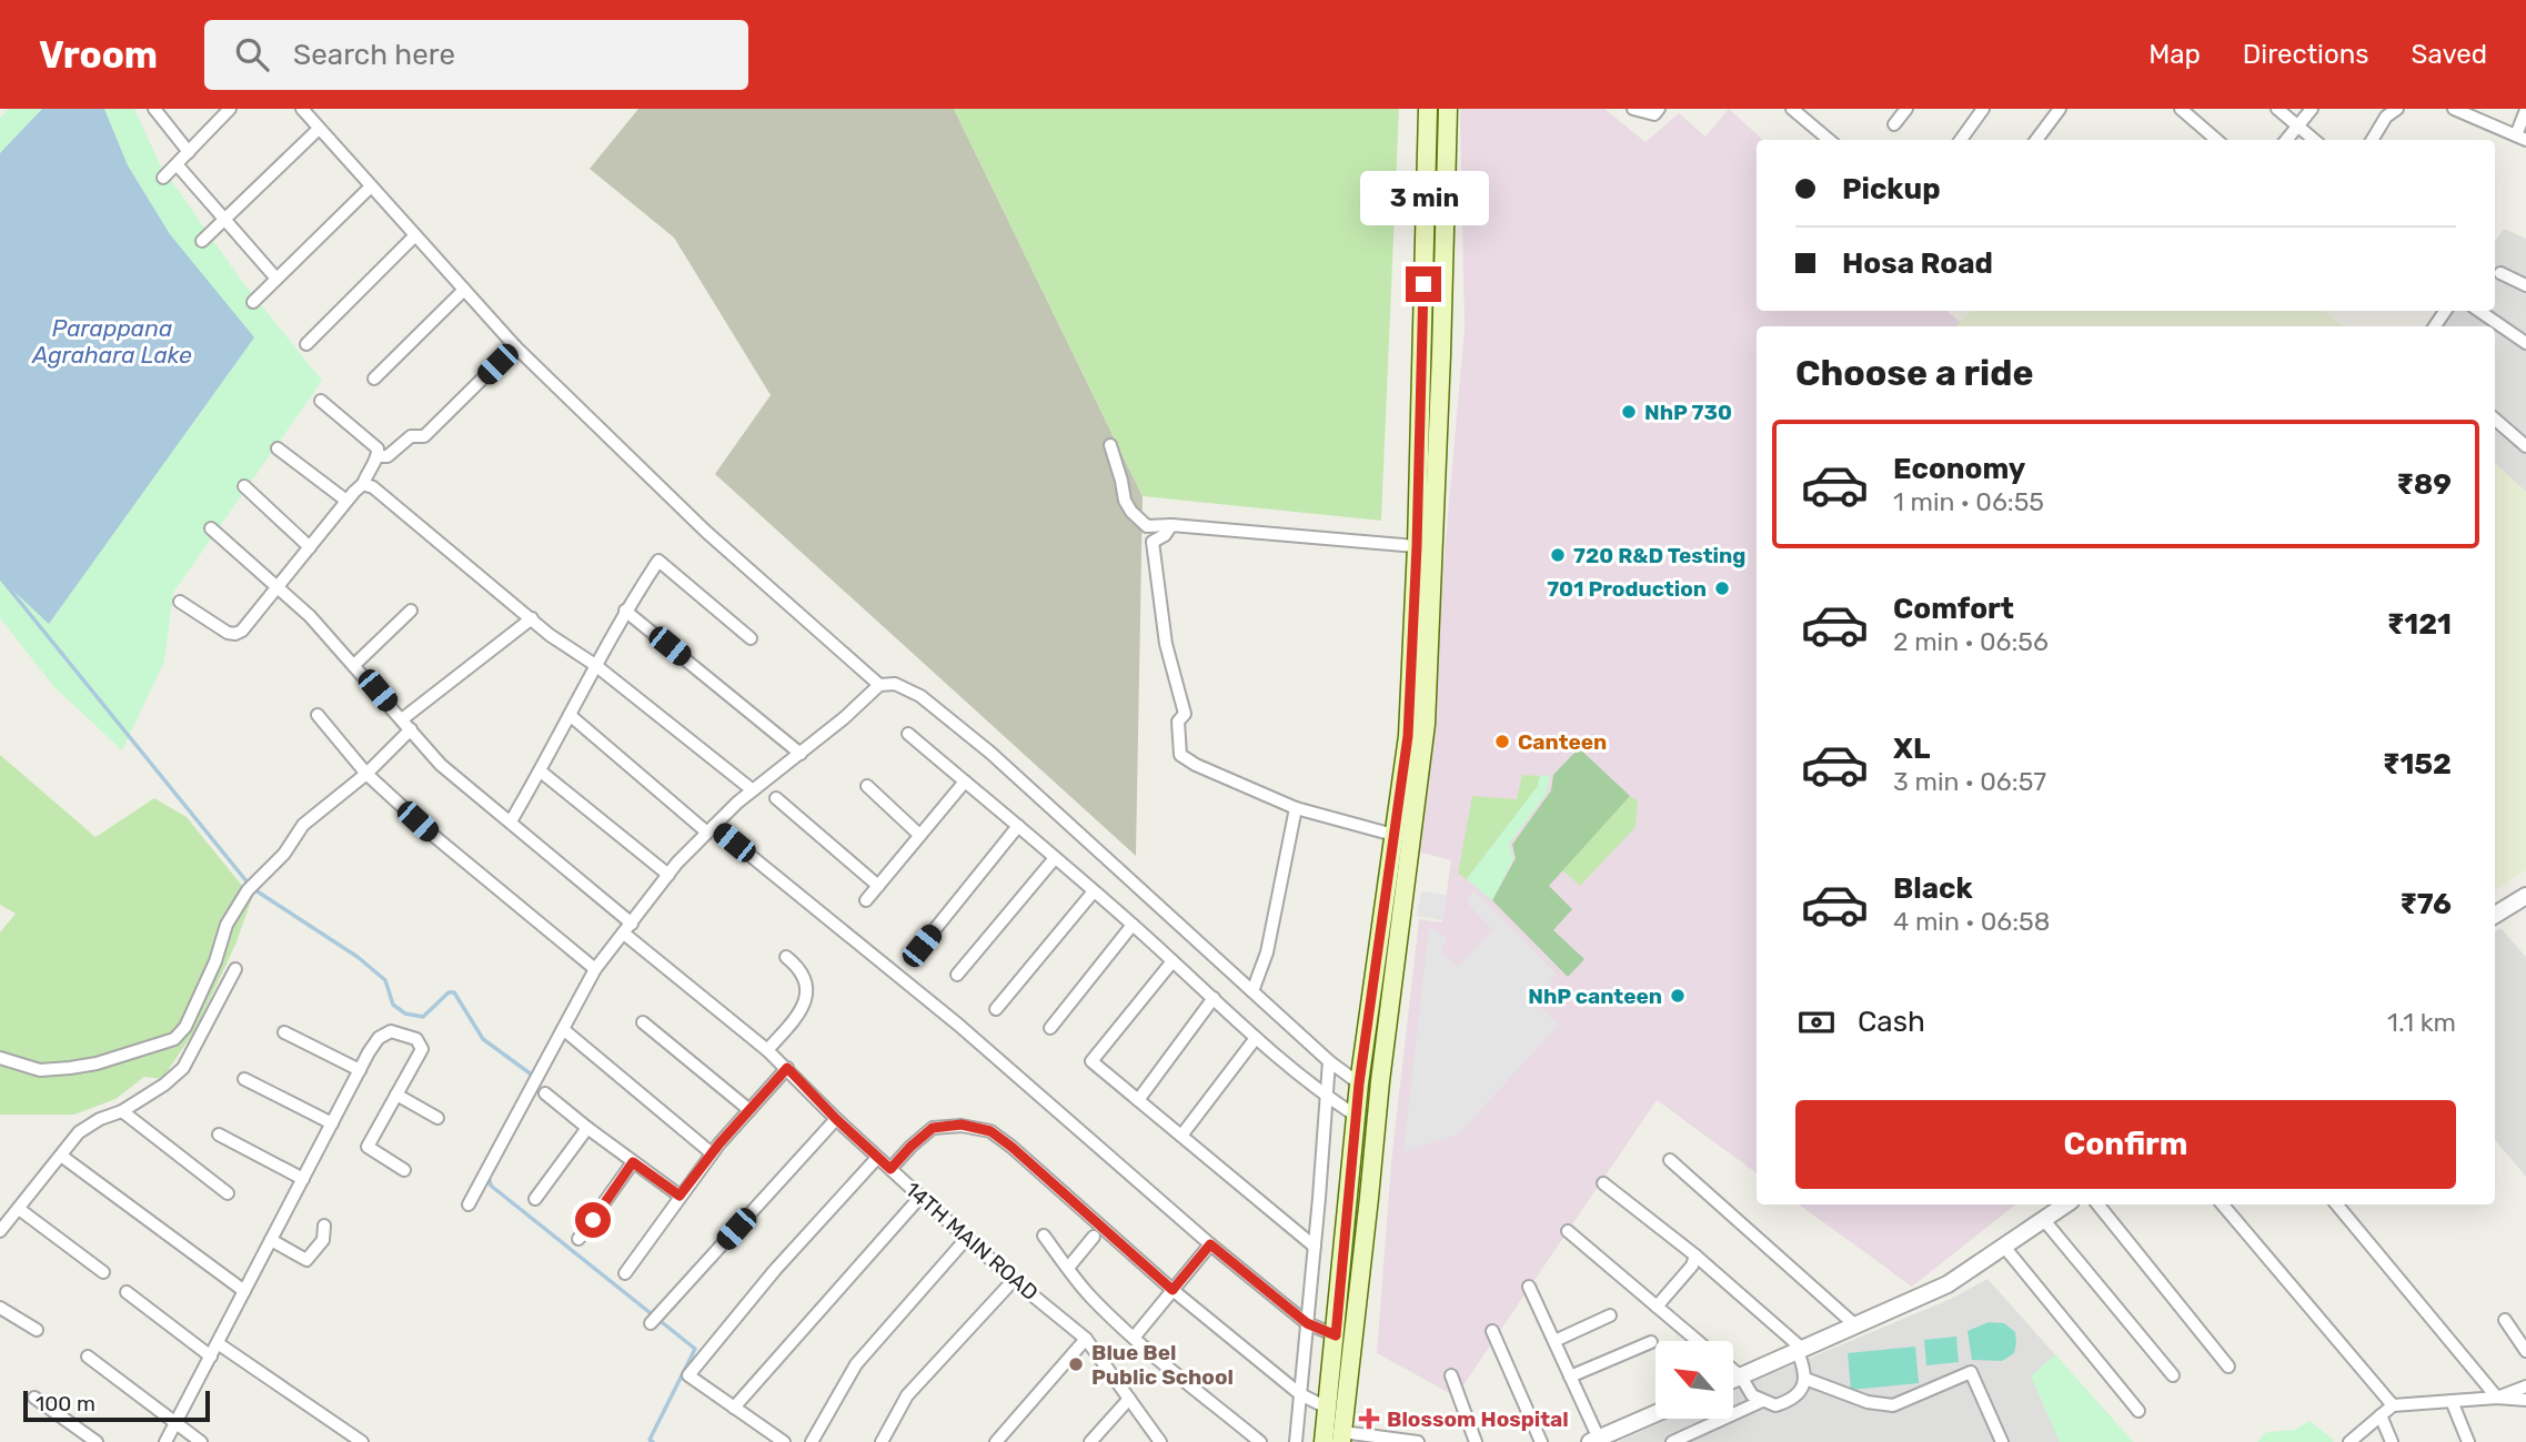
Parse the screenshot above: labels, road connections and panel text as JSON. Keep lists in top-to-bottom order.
{
  "streets": {
    "street": ["14TH MAIN ROAD"]
  },
  "water": ["Parappana Agrahara Lake"],
  "places": {
    "other": [
      "NhP 730",
      "720 R&D Testing",
      "701 Production",
      "Canteen",
      "NhP canteen",
      "Blue Bel Public School"
    ],
    "health": ["Blossom Hospital"]
  },
  "scale_bar": "100 m",
  "north": "top left",
  "page": {
    "header": "Vroom",
    "search": "Search here",
    "nav": ["Map", "Directions", "Saved"],
    "banner": ["Pickup", "Hosa Road"],
    "bubble": "3 min",
    "heading": "Choose a ride",
    "list": [
      {
        "name": "Economy",
        "note": "1 min · 06:55",
        "value": "₹89"
      },
      {
        "name": "Comfort",
        "note": "2 min · 06:56",
        "value": "₹121"
      },
      {
        "name": "XL",
        "note": "3 min · 06:57",
        "value": "₹152"
      },
      {
        "name": "Black",
        "note": "4 min · 06:58",
        "value": "₹76"
      }
    ],
    "pay": ["Cash", "1.1 km"],
    "buttons": "Confirm",
    "scale": "100 m"
  }
}
